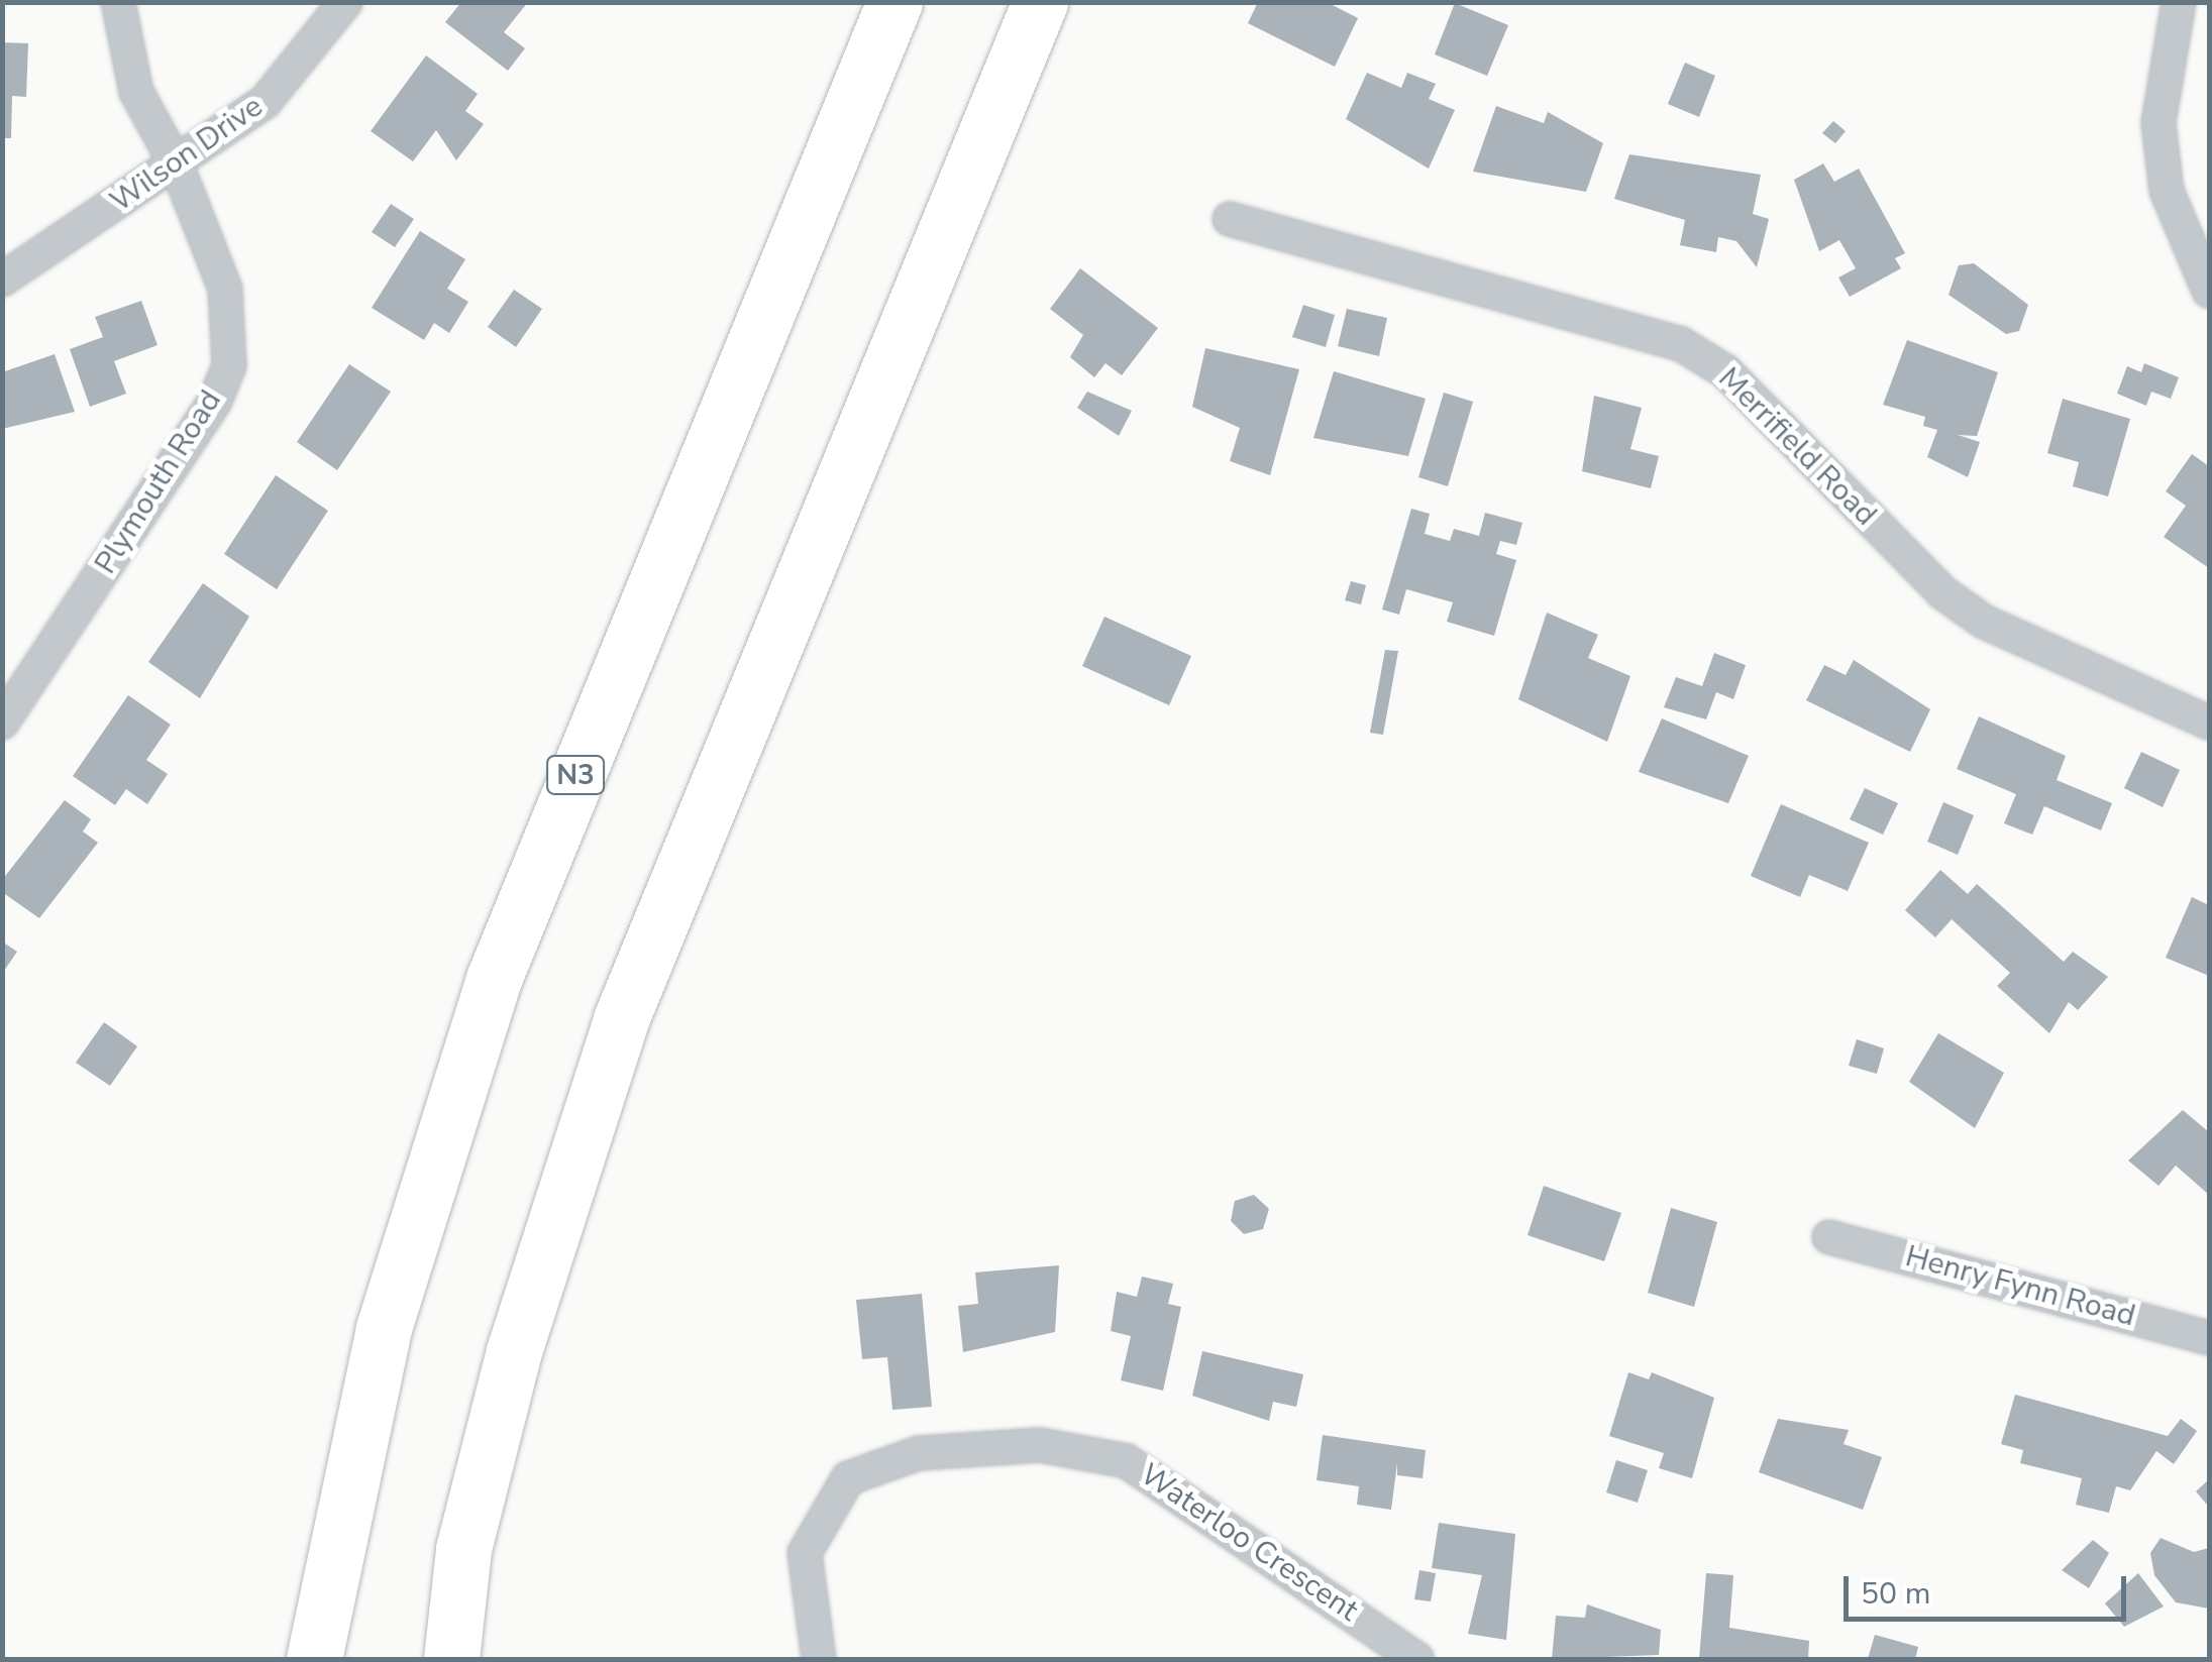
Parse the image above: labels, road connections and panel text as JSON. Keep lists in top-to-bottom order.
{
  "streets": {
    "highway": ["N3"],
    "street": [
      "Wilson Drive",
      "Merrifield Road",
      "Plymouth Road",
      "Henry Fynn Road",
      "Waterloo Crescent"
    ]
  },
  "crossings": [
    ["Wilson Drive", "Plymouth Road"]
  ],
  "scale_bar": "50 m"
}
